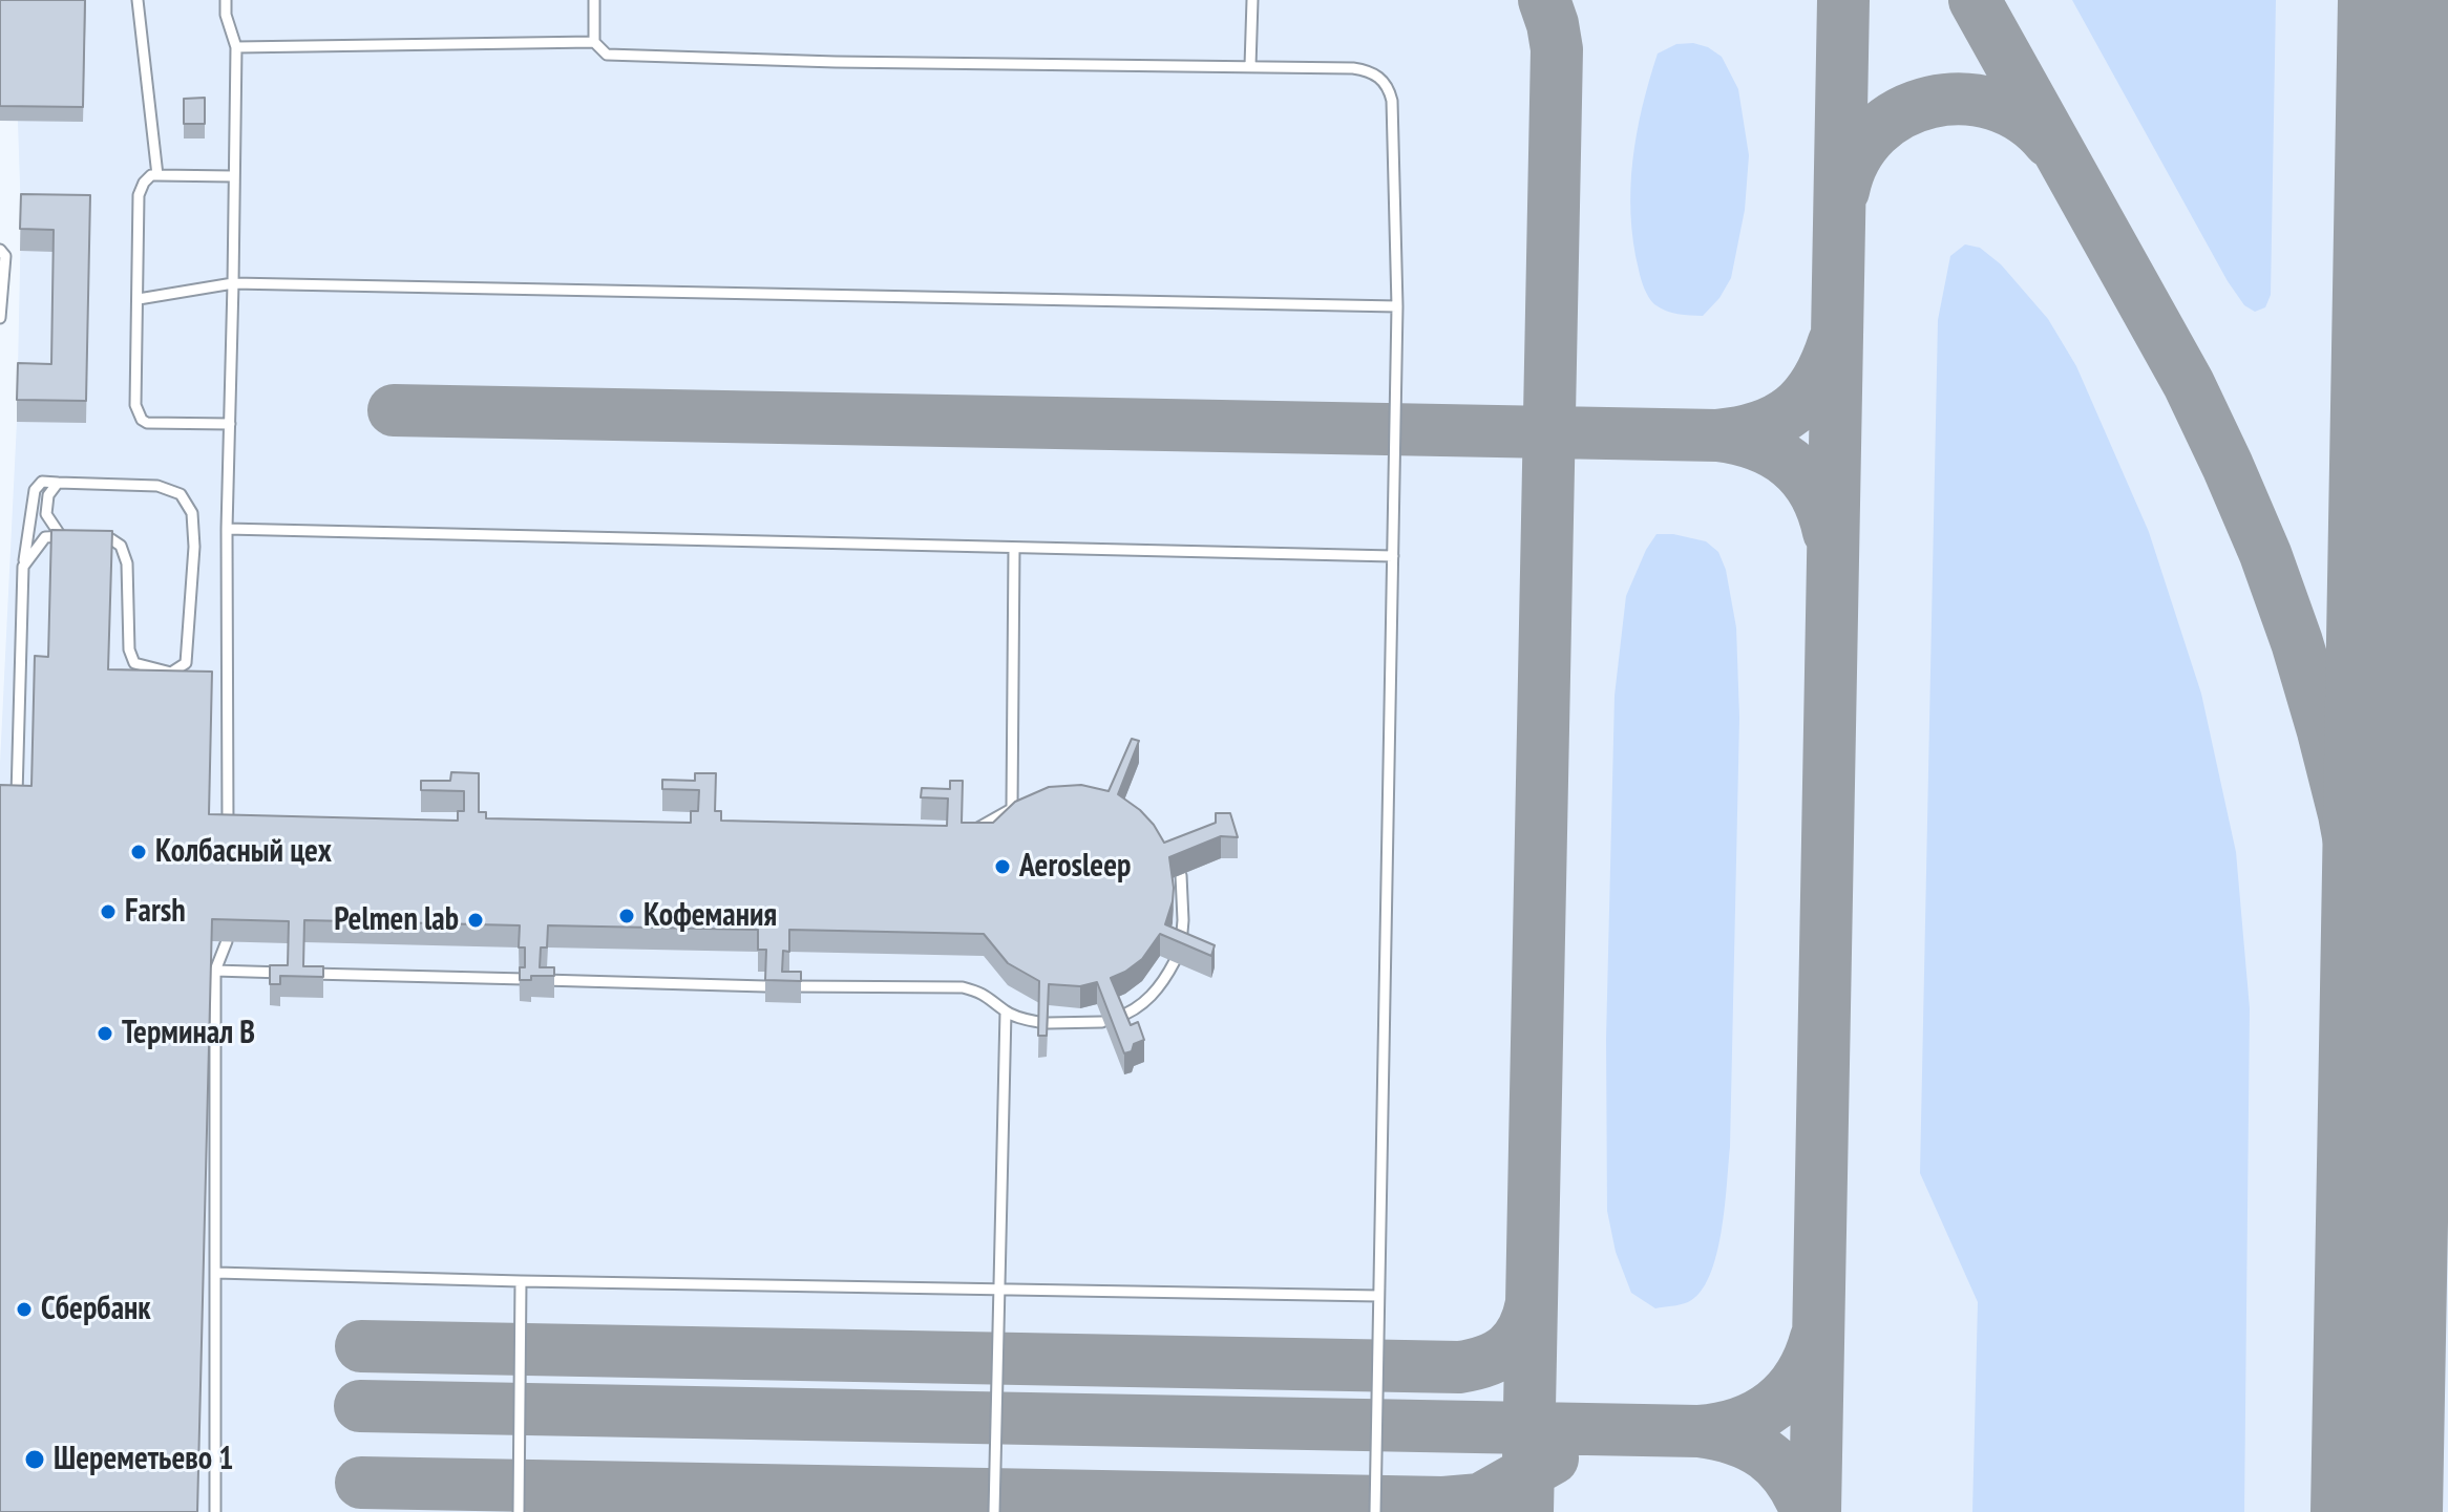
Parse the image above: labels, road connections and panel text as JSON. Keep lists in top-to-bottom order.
{
  "places": [
    "Колбасный цех",
    "Aerosleep",
    "Farsh",
    "Кофемания",
    "Pelmen lab",
    "Терминал B",
    "Сбербанк",
    "Шереметьево 1"
  ]
}
